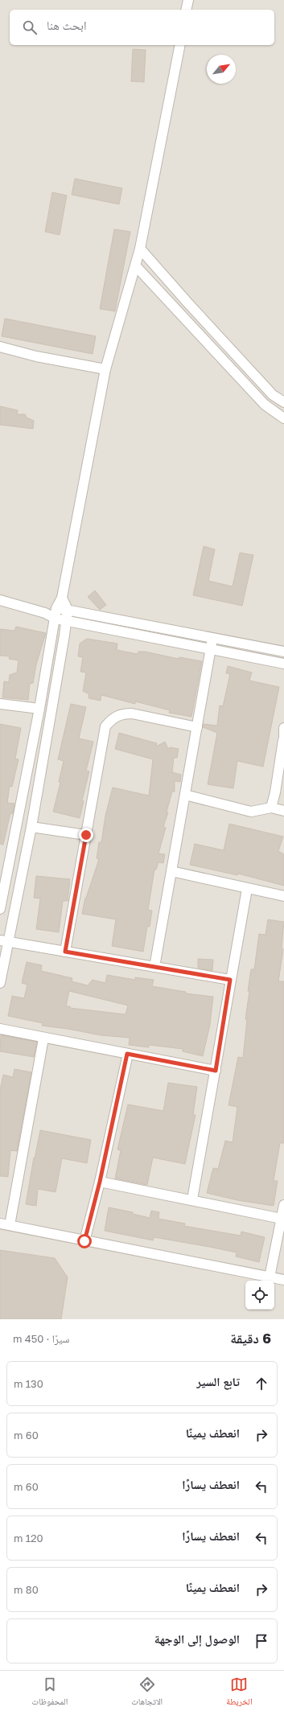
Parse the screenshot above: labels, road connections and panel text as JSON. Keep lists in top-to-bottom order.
{
  "north": "top right",
  "page": {
    "search": "ابحث هنا",
    "heading": ["6 دقيقة", "سيرًا · 450 m"],
    "list": [
      ["تابع السير", "130 m"],
      ["انعطف يمينًا", "60 m"],
      ["انعطف يسارًا", "60 m"],
      ["انعطف يسارًا", "120 m"],
      ["انعطف يمينًا", "80 m"],
      "الوصول إلى الوجهة"
    ],
    "nav": ["الخريطة", "الاتجاهات", "المحفوظات"]
  }
}
